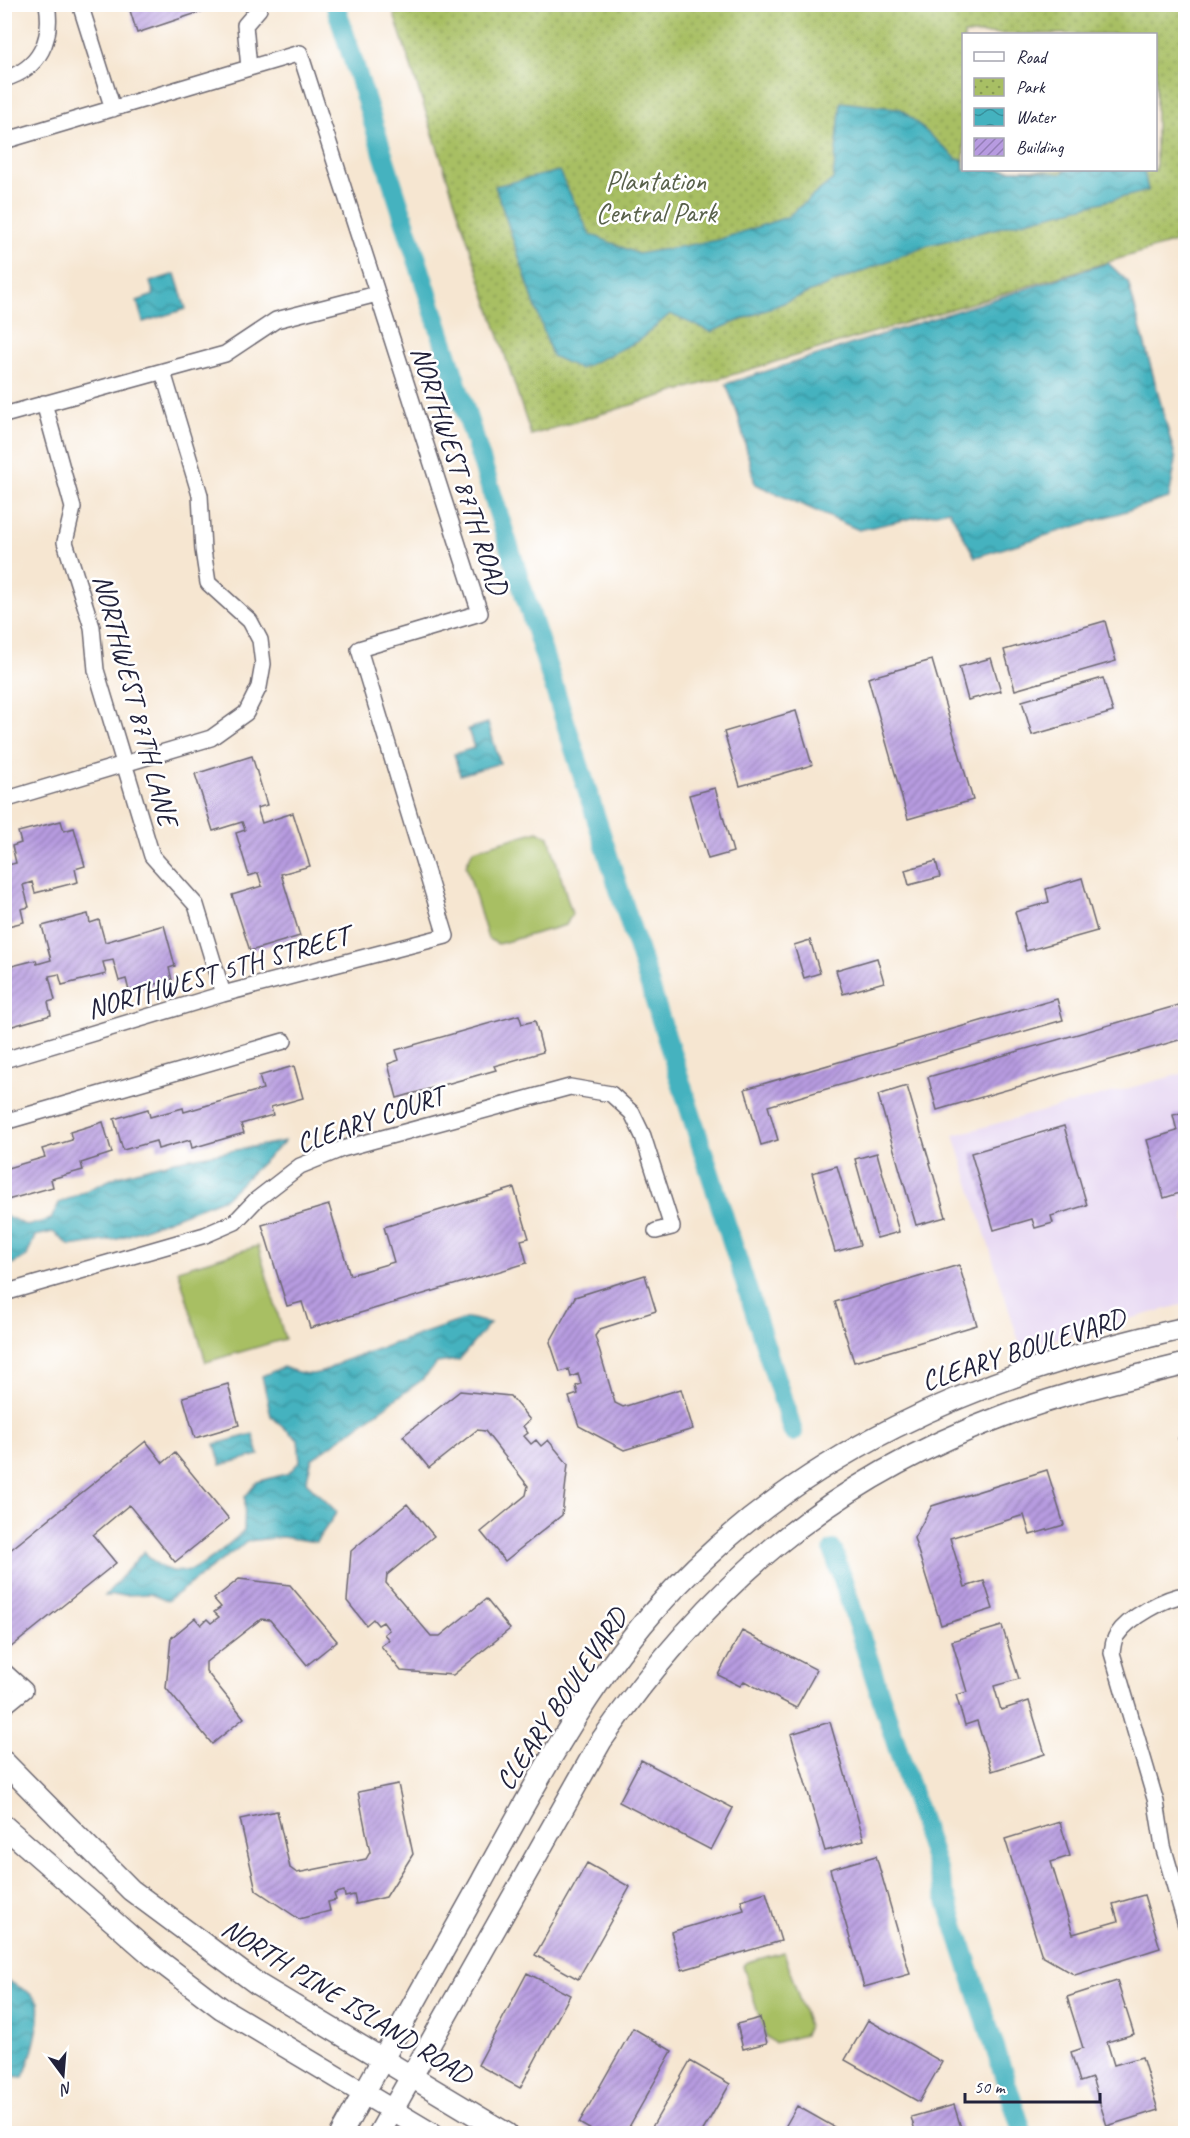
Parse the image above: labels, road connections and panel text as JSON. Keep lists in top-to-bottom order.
{
  "streets": {
    "street": [
      "NORTHWEST 87TH ROAD",
      "NORTHWEST 87TH LANE",
      "NORTHWEST 5TH STREET",
      "CLEARY COURT",
      "CLEARY BOULEVARD",
      "NORTH PINE ISLAND ROAD"
    ]
  },
  "crossings": [
    ["NORTHWEST 87TH ROAD", "NORTHWEST 5TH STREET"],
    ["NORTHWEST 87TH LANE", "NORTHWEST 5TH STREET"],
    ["CLEARY BOULEVARD", "NORTH PINE ISLAND ROAD"]
  ],
  "parks": ["Plantation Central Park"],
  "legend": [
    "Road",
    "Park",
    "Water",
    "Building"
  ],
  "scale_bar": "50 m",
  "north": "bottom"
}
